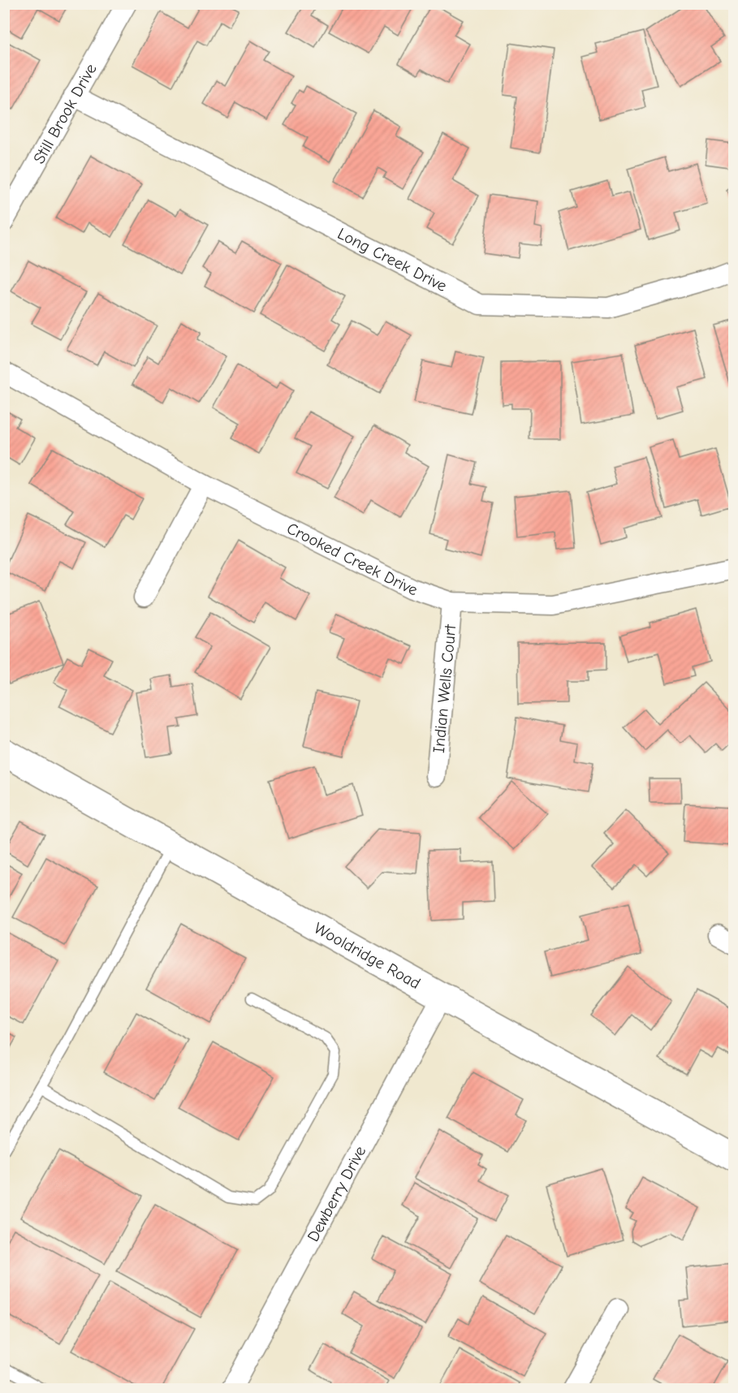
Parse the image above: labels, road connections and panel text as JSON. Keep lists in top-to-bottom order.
{
  "streets": {
    "main road": ["Wooldridge Road"],
    "street": [
      "Still Brook Drive",
      "Long Creek Drive",
      "Crooked Creek Drive",
      "Indian Wells Court",
      "Dewberry Drive"
    ]
  },
  "crossings": [
    ["Still Brook Drive", "Long Creek Drive"],
    ["Crooked Creek Drive", "Indian Wells Court"],
    ["Wooldridge Road", "Dewberry Drive"]
  ]
}
